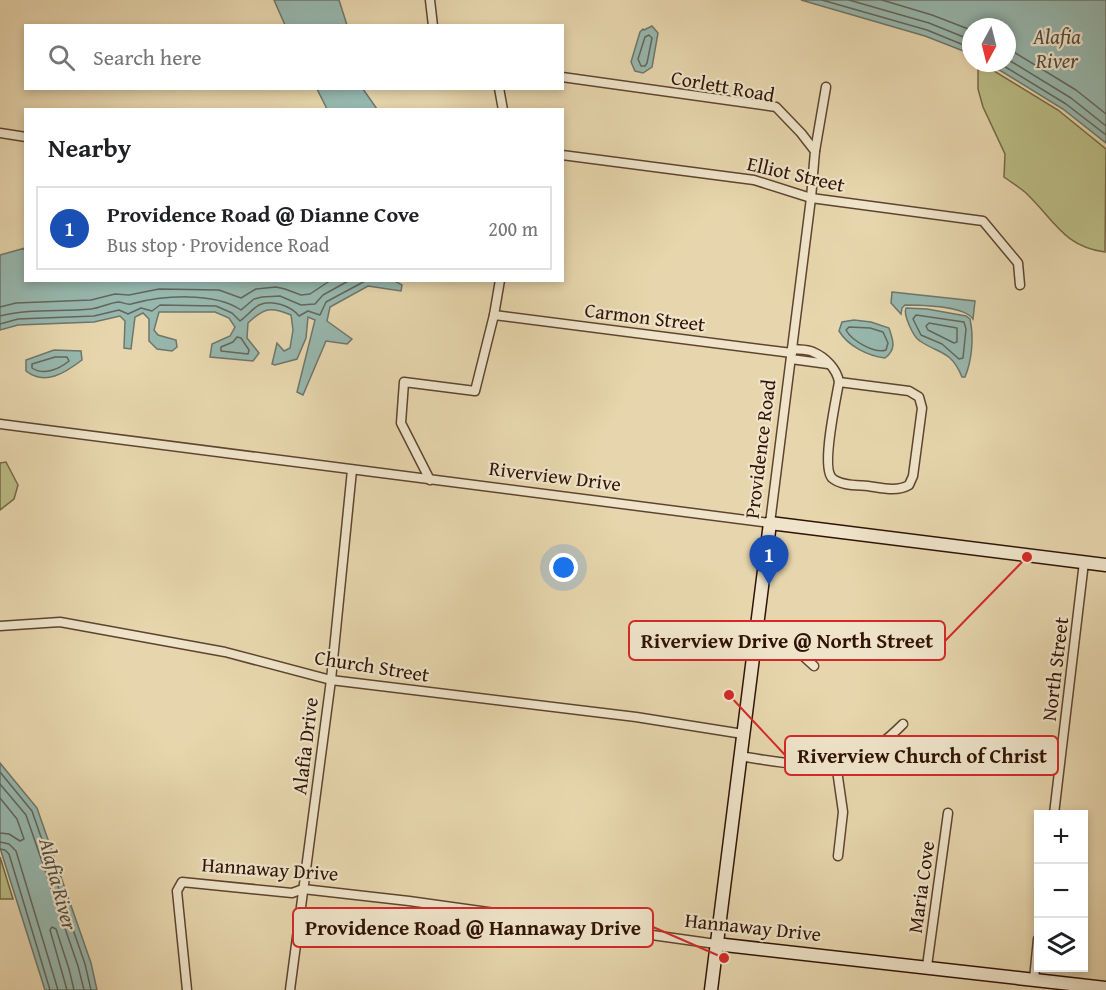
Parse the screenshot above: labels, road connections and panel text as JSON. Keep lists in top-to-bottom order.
{
  "streets": {
    "street": [
      "Corlett Road",
      "Elliot Street",
      "Carmon Street",
      "Providence Road",
      "Riverview Drive",
      "Church Street",
      "North Street",
      "Alafia Drive",
      "Hannaway Drive",
      "Maria Cove"
    ]
  },
  "crossings": [
    ["Elliot Street", "Providence Road"],
    ["Carmon Street", "Providence Road"],
    ["Providence Road", "Riverview Drive"],
    ["Providence Road", "Church Street"],
    ["Providence Road", "Hannaway Drive"],
    ["Riverview Drive", "North Street"],
    ["Riverview Drive", "Alafia Drive"],
    ["Church Street", "Alafia Drive"],
    ["Alafia Drive", "Hannaway Drive"],
    ["Hannaway Drive", "Maria Cove"]
  ],
  "water": ["Alafia River"],
  "places": ["Riverview Drive @ North Street", "Riverview Church of Christ", "Providence Road @ Hannaway Drive"],
  "north": "bottom",
  "page": {
    "search": "Search here",
    "heading": "Nearby",
    "list": [
      {
        "mark": "1",
        "name": "Providence Road @ Dianne Cove",
        "note": "Bus stop · Providence Road",
        "value": "200 m"
      }
    ],
    "pins": "1",
    "map_buttons": ["+", "−"]
  }
}
